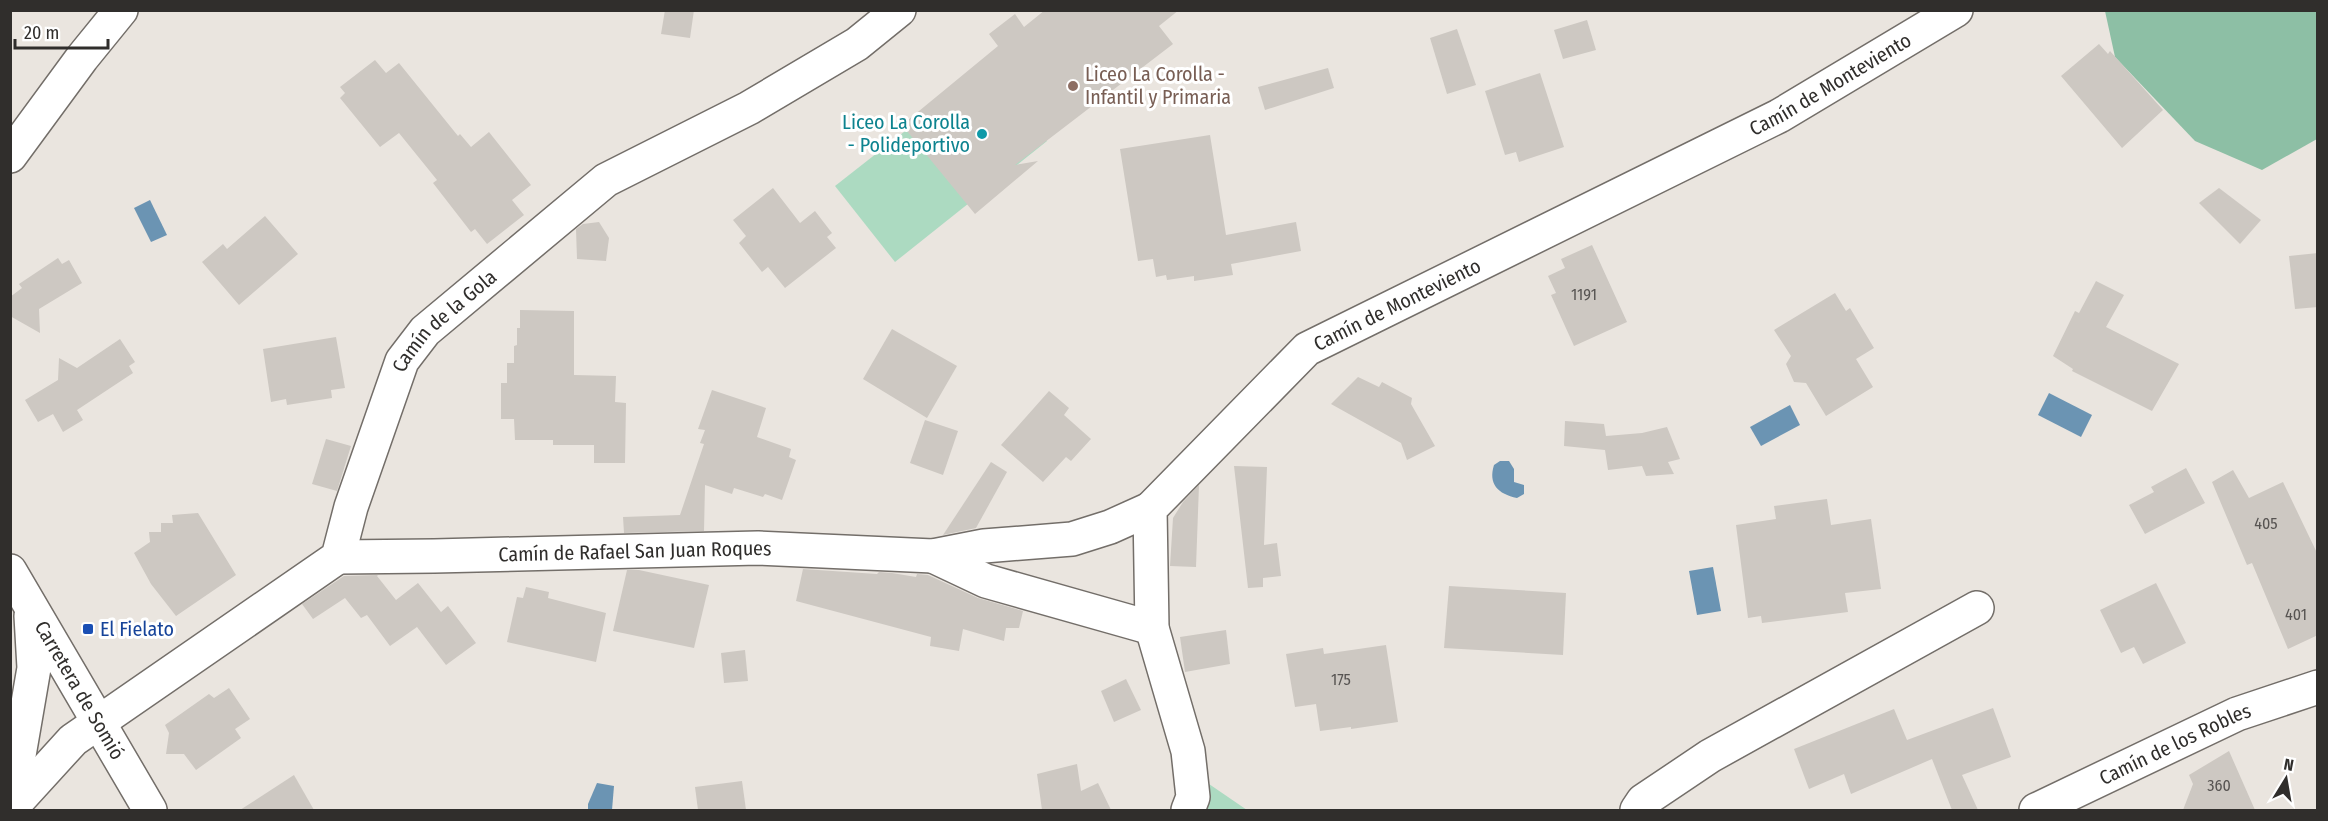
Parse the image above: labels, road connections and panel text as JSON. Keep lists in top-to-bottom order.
{
  "streets": {
    "street": [
      "Camín de Monteviento",
      "Camín de la Gola",
      "Camín de Rafael San Juan Roques",
      "Carretera de Somió",
      "Camín de los Robles"
    ]
  },
  "crossings": [
    ["Camín de Monteviento", "Camín de Rafael San Juan Roques"],
    ["Camín de la Gola", "Camín de Rafael San Juan Roques"]
  ],
  "places": {
    "other": ["Liceo La Corolla - Infantil y Primaria", "Liceo La Corolla - Polideportivo"],
    "transit": ["El Fielato"]
  },
  "house_numbers": [
    "1191",
    "405",
    "401",
    "175",
    "360"
  ],
  "scale_bar": "20 m",
  "north": "top"
}
